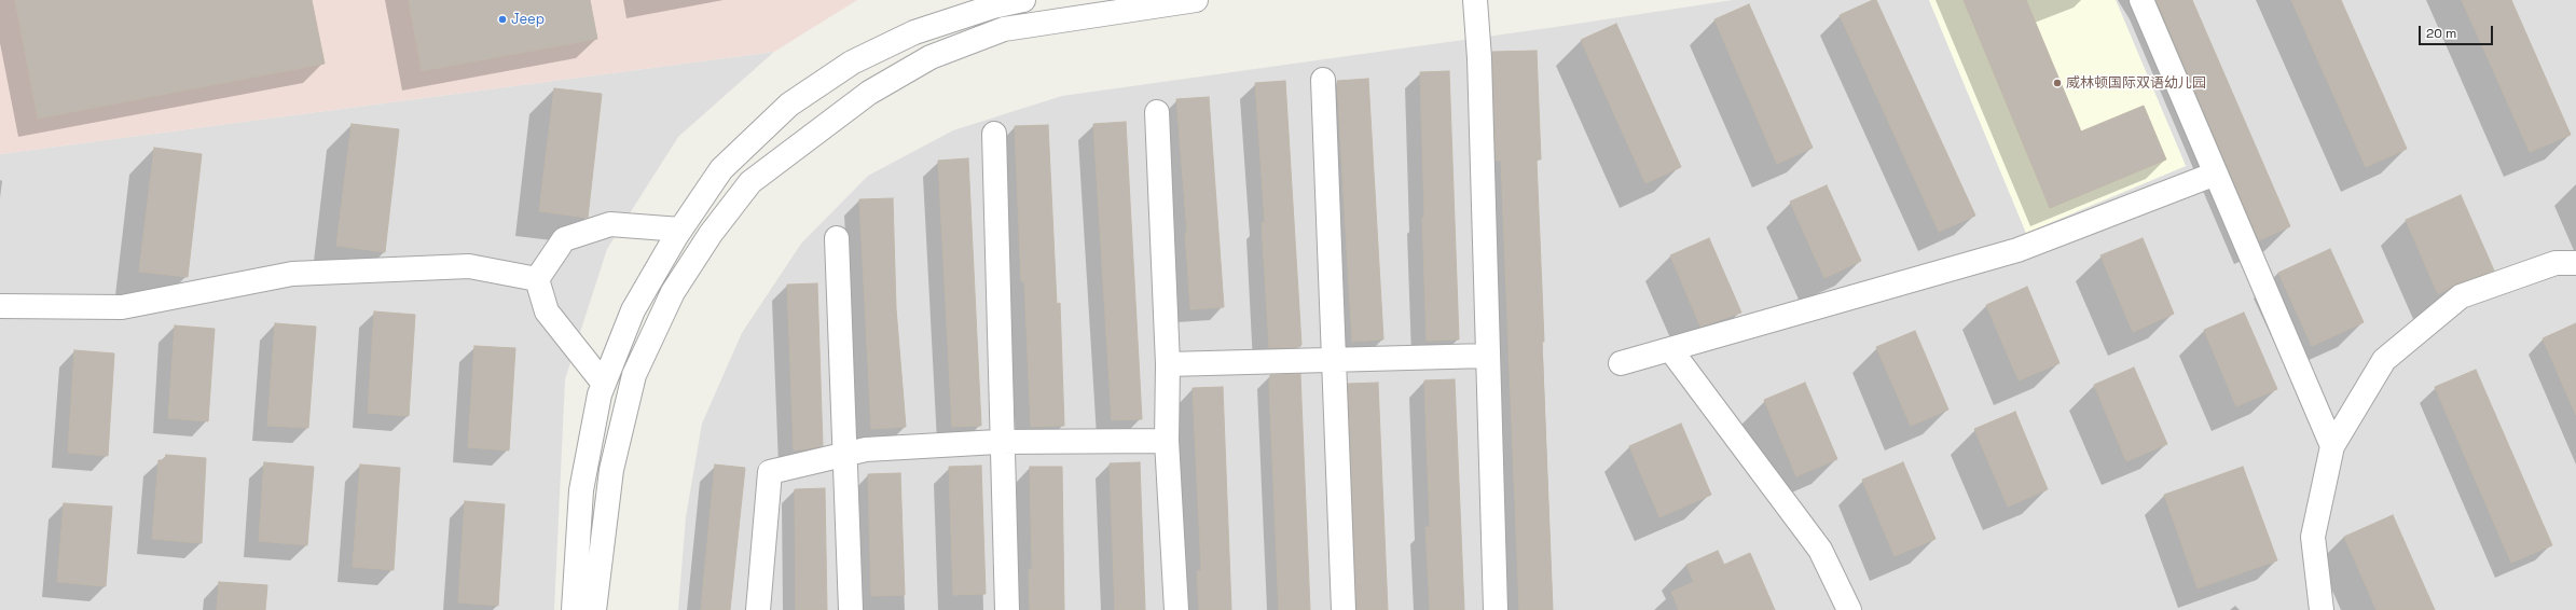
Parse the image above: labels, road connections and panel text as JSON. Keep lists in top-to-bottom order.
{
  "places": ["Jeep", "威林顿国际双语幼儿园"],
  "scale_bar": "20 m"
}
